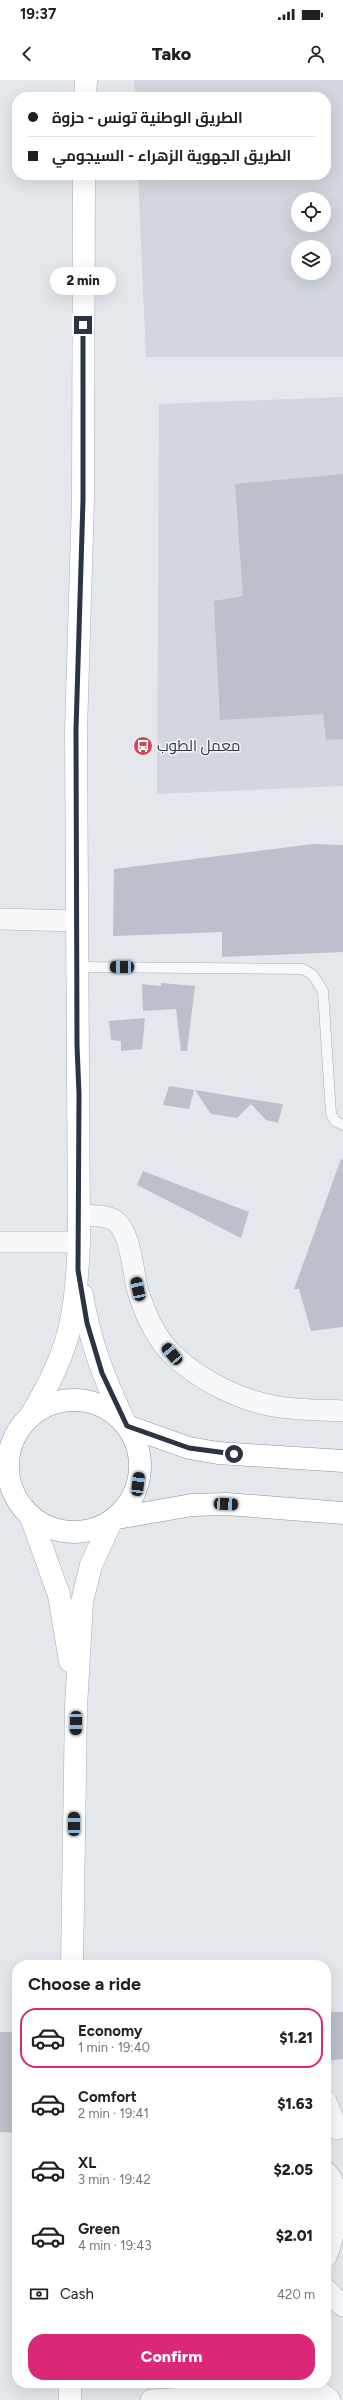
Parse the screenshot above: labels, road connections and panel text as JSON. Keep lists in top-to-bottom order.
{
  "places": {
    "bus stop": ["معمل الطوب"]
  },
  "page": {
    "status": "19:37",
    "header": "Tako",
    "banner": ["الطريق الوطنية تونس - حزوة", "الطريق الجهوية الزهراء - السيجومي"],
    "bubble": "2 min",
    "heading": "Choose a ride",
    "list": [
      {
        "name": "Economy",
        "note": "1 min · 19:40",
        "value": "$1.21"
      },
      {
        "name": "Comfort",
        "note": "2 min · 19:41",
        "value": "$1.63"
      },
      {
        "name": "XL",
        "note": "3 min · 19:42",
        "value": "$2.05"
      },
      {
        "name": "Green",
        "note": "4 min · 19:43",
        "value": "$2.01"
      }
    ],
    "pay": ["Cash", "420 m"],
    "buttons": "Confirm"
  }
}
